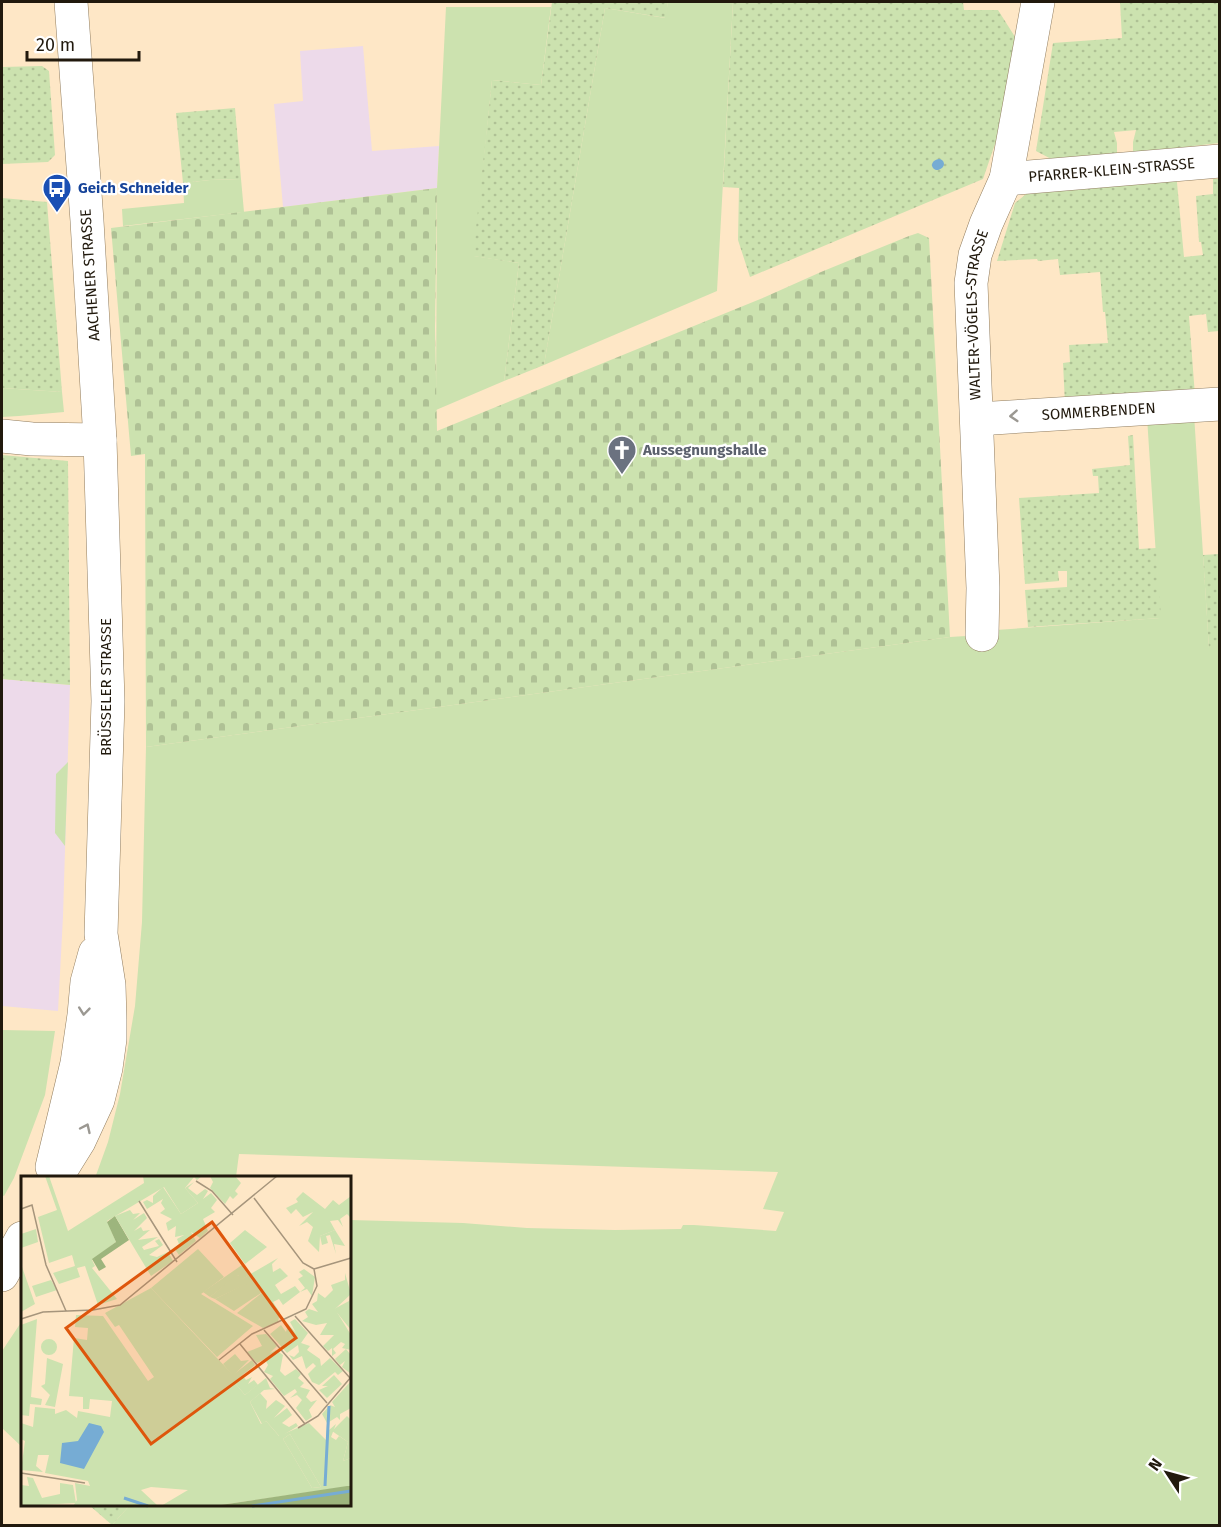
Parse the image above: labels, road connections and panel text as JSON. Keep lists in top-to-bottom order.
{
  "streets": {
    "street": [
      "PFARRER-KLEIN-STRASSE",
      "AACHENER STRASSE",
      "WALTER-VÖGELS-STRASSE",
      "SOMMERBENDEN",
      "BRÜSSELER STRASSE"
    ]
  },
  "crossings": [
    ["PFARRER-KLEIN-STRASSE", "WALTER-VÖGELS-STRASSE"],
    ["AACHENER STRASSE", "BRÜSSELER STRASSE"],
    ["WALTER-VÖGELS-STRASSE", "SOMMERBENDEN"]
  ],
  "one_way": ["SOMMERBENDEN"],
  "places": {
    "bus stop": ["Geich Schneider"],
    "church": ["Aussegnungshalle"]
  },
  "scale_bar": "20 m",
  "north": "top left"
}
